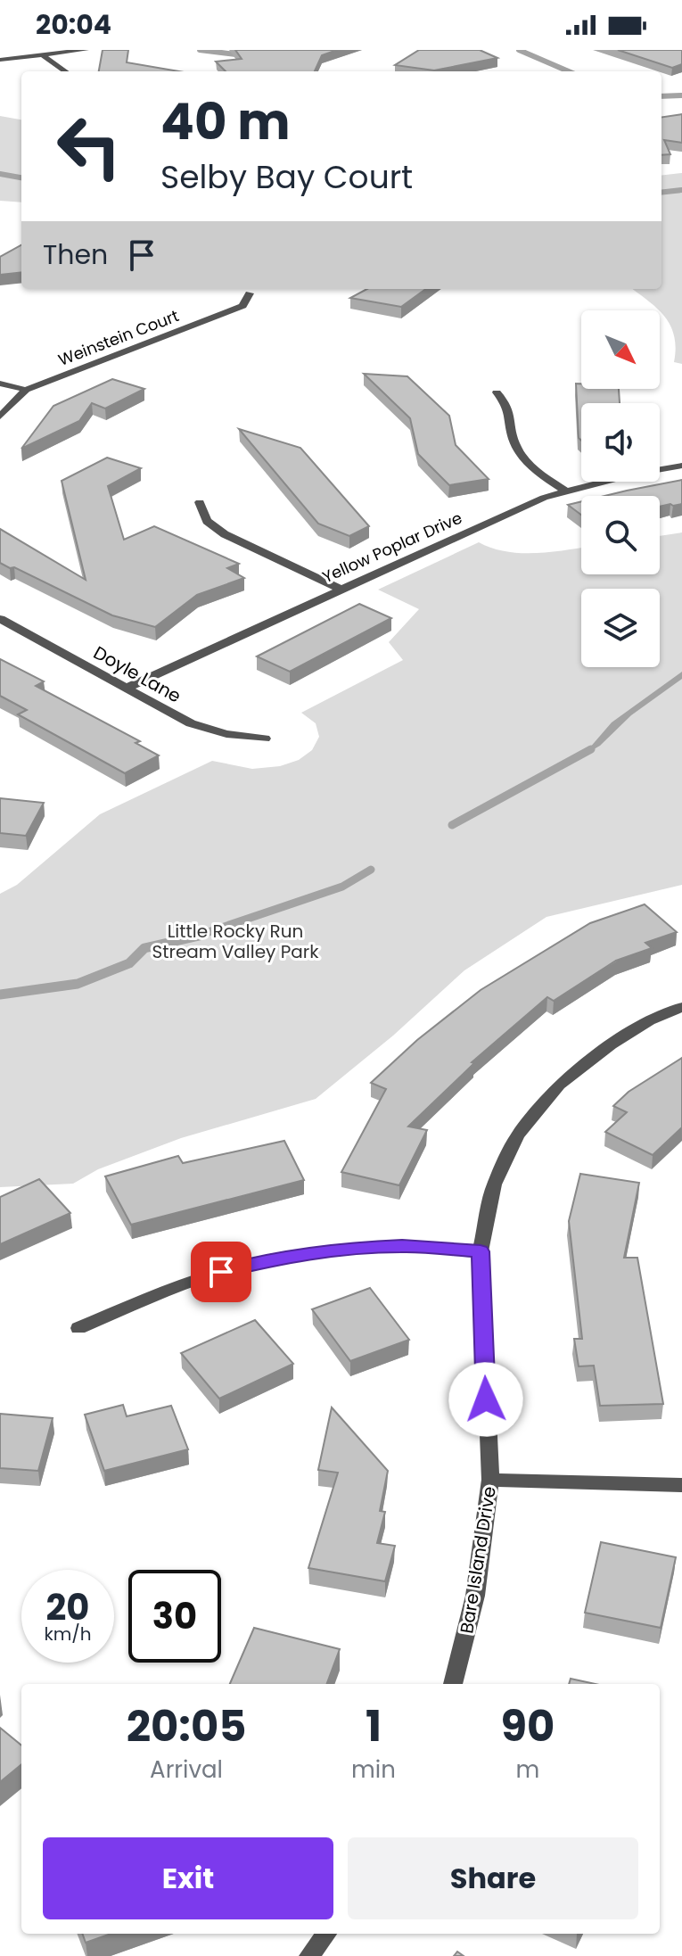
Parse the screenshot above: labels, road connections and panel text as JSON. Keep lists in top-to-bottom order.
{
  "streets": {
    "street": [
      "Weinstein Court",
      "Yellow Poplar Drive",
      "Doyle Lane",
      "Bare Island Drive"
    ]
  },
  "crossings": [
    ["Yellow Poplar Drive", "Doyle Lane"]
  ],
  "parks": ["Little Rocky Run Stream Valley Park"],
  "north": "bottom right",
  "page": {
    "status": "20:04",
    "turn": ["40 m", "Selby Bay Court"],
    "then": "Then",
    "speed": "20 km/h",
    "limit": "30",
    "eta": [
      "20:05",
      "Arrival",
      "1",
      "min",
      "90",
      "m"
    ],
    "buttons": ["Exit", "Share"]
  }
}
